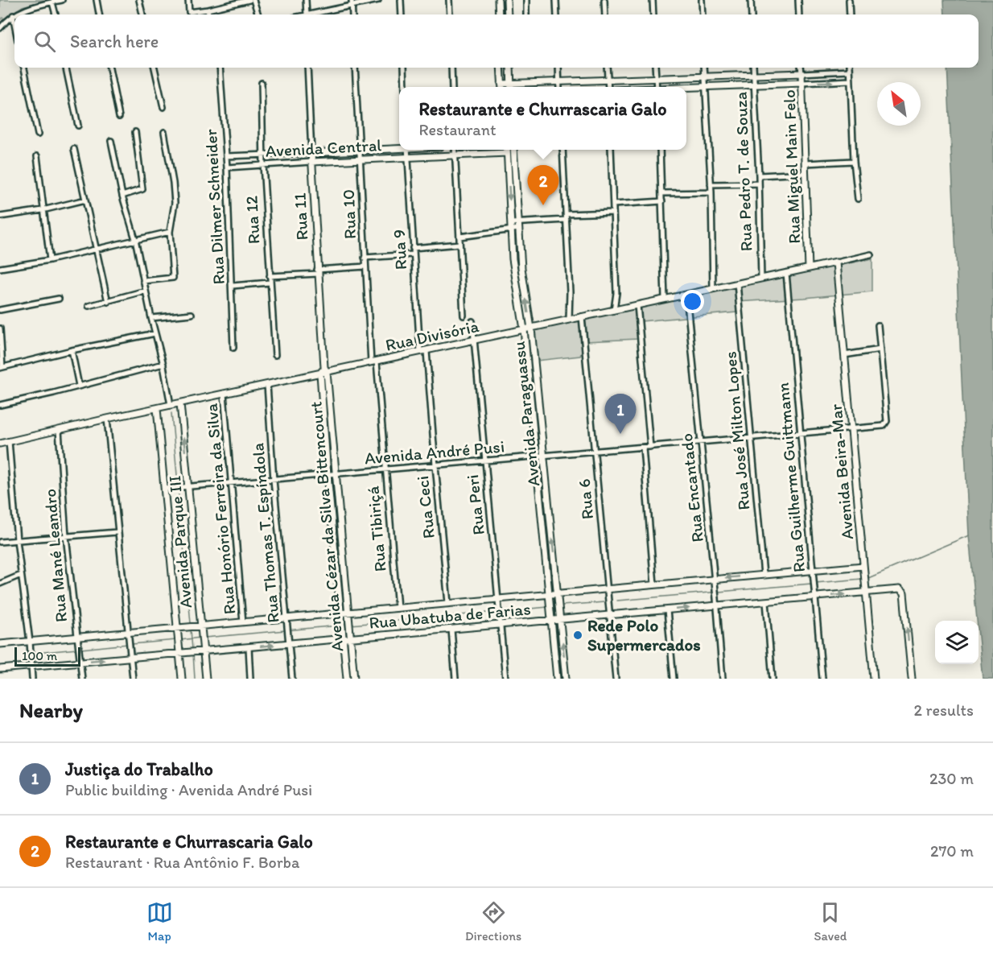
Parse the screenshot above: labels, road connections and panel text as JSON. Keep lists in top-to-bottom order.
{
  "streets": {
    "street": [
      "Avenida Central",
      "Rua Miguel Main Felo",
      "Rua Pedro T. de Souza",
      "Rua Dilmer Schneider",
      "Rua 10",
      "Rua 11",
      "Rua 12",
      "Rua 9",
      "Rua Divisória",
      "Avenida Paraguassu",
      "Rua José Milton Lopes",
      "Avenida André Pusi",
      "Avenida Beira-Mar",
      "Rua Guilherme Guittmann",
      "Rua Encantado",
      "Rua 6",
      "Rua Peri",
      "Rua Ceci",
      "Rua Honório Ferreira da Silva",
      "Avenida Cézar da Silva Bittencourt",
      "Rua Tibiriçá",
      "Rua Thomas T. Espíndola",
      "Avenida Parque III",
      "Rua Mané Leandro",
      "Rua Ubatuba de Farias"
    ]
  },
  "crossings": [
    ["Avenida Central", "Rua Dilmer Schneider"],
    ["Avenida Central", "Rua 10"],
    ["Avenida Central", "Rua 11"],
    ["Avenida Central", "Rua 12"],
    ["Avenida Central", "Rua 9"],
    ["Avenida Central", "Avenida Paraguassu"],
    ["Rua Miguel Main Felo", "Rua Divisória"],
    ["Rua Pedro T. de Souza", "Rua Divisória"],
    ["Rua 10", "Rua Divisória"],
    ["Rua 10", "Rua Tibiriçá"],
    ["Rua 11", "Rua Divisória"],
    ["Rua 11", "Avenida Cézar da Silva Bittencourt"],
    ["Rua 9", "Rua Divisória"],
    ["Rua 9", "Rua Ceci"],
    ["Rua Divisória", "Avenida Paraguassu"],
    ["Rua Divisória", "Rua José Milton Lopes"],
    ["Rua Divisória", "Avenida Beira-Mar"],
    ["Rua Divisória", "Rua Guilherme Guittmann"],
    ["Rua Divisória", "Rua Encantado"],
    ["Rua Divisória", "Rua 6"],
    ["Rua Divisória", "Rua Peri"],
    ["Rua Divisória", "Rua Ceci"],
    ["Rua Divisória", "Rua Honório Ferreira da Silva"],
    ["Rua Divisória", "Avenida Cézar da Silva Bittencourt"],
    ["Rua Divisória", "Rua Tibiriçá"],
    ["Rua Divisória", "Rua Thomas T. Espíndola"],
    ["Rua Divisória", "Avenida Parque III"],
    ["Rua Divisória", "Rua Mané Leandro"],
    ["Avenida Paraguassu", "Avenida André Pusi"],
    ["Avenida Paraguassu", "Rua Ubatuba de Farias"],
    ["Rua José Milton Lopes", "Avenida André Pusi"],
    ["Rua José Milton Lopes", "Rua Ubatuba de Farias"],
    ["Avenida André Pusi", "Avenida Beira-Mar"],
    ["Avenida André Pusi", "Rua Guilherme Guittmann"],
    ["Avenida André Pusi", "Rua Encantado"],
    ["Avenida André Pusi", "Rua 6"],
    ["Avenida André Pusi", "Rua Peri"],
    ["Avenida André Pusi", "Rua Ceci"],
    ["Avenida André Pusi", "Rua Honório Ferreira da Silva"],
    ["Avenida André Pusi", "Avenida Cézar da Silva Bittencourt"],
    ["Avenida André Pusi", "Rua Tibiriçá"],
    ["Avenida André Pusi", "Rua Thomas T. Espíndola"],
    ["Avenida André Pusi", "Avenida Parque III"],
    ["Avenida Beira-Mar", "Rua Ubatuba de Farias"],
    ["Rua Guilherme Guittmann", "Rua Ubatuba de Farias"],
    ["Rua Encantado", "Rua Ubatuba de Farias"],
    ["Rua 6", "Rua Ubatuba de Farias"],
    ["Rua Peri", "Rua Ubatuba de Farias"],
    ["Rua Ceci", "Rua Ubatuba de Farias"],
    ["Rua Honório Ferreira da Silva", "Rua Ubatuba de Farias"],
    ["Avenida Cézar da Silva Bittencourt", "Rua Ubatuba de Farias"],
    ["Rua Tibiriçá", "Rua Ubatuba de Farias"],
    ["Rua Thomas T. Espíndola", "Rua Ubatuba de Farias"],
    ["Avenida Parque III", "Rua Ubatuba de Farias"],
    ["Rua Mané Leandro", "Rua Ubatuba de Farias"]
  ],
  "places": ["Rede Polo Supermercados"],
  "scale_bar": "100 m",
  "north": "top left",
  "page": {
    "search": "Search here",
    "popup": ["Restaurante e Churrascaria Galo", "Restaurant"],
    "pins": ["2", "1"],
    "scale": "100 m",
    "heading": ["Nearby", "2 results"],
    "list": [
      {
        "mark": "1",
        "name": "Justiça do Trabalho",
        "note": "Public building · Avenida André Pusi",
        "value": "230 m"
      },
      {
        "mark": "2",
        "name": "Restaurante e Churrascaria Galo",
        "note": "Restaurant · Rua Antônio F. Borba",
        "value": "270 m"
      }
    ],
    "nav": ["Map", "Directions", "Saved"]
  }
}
